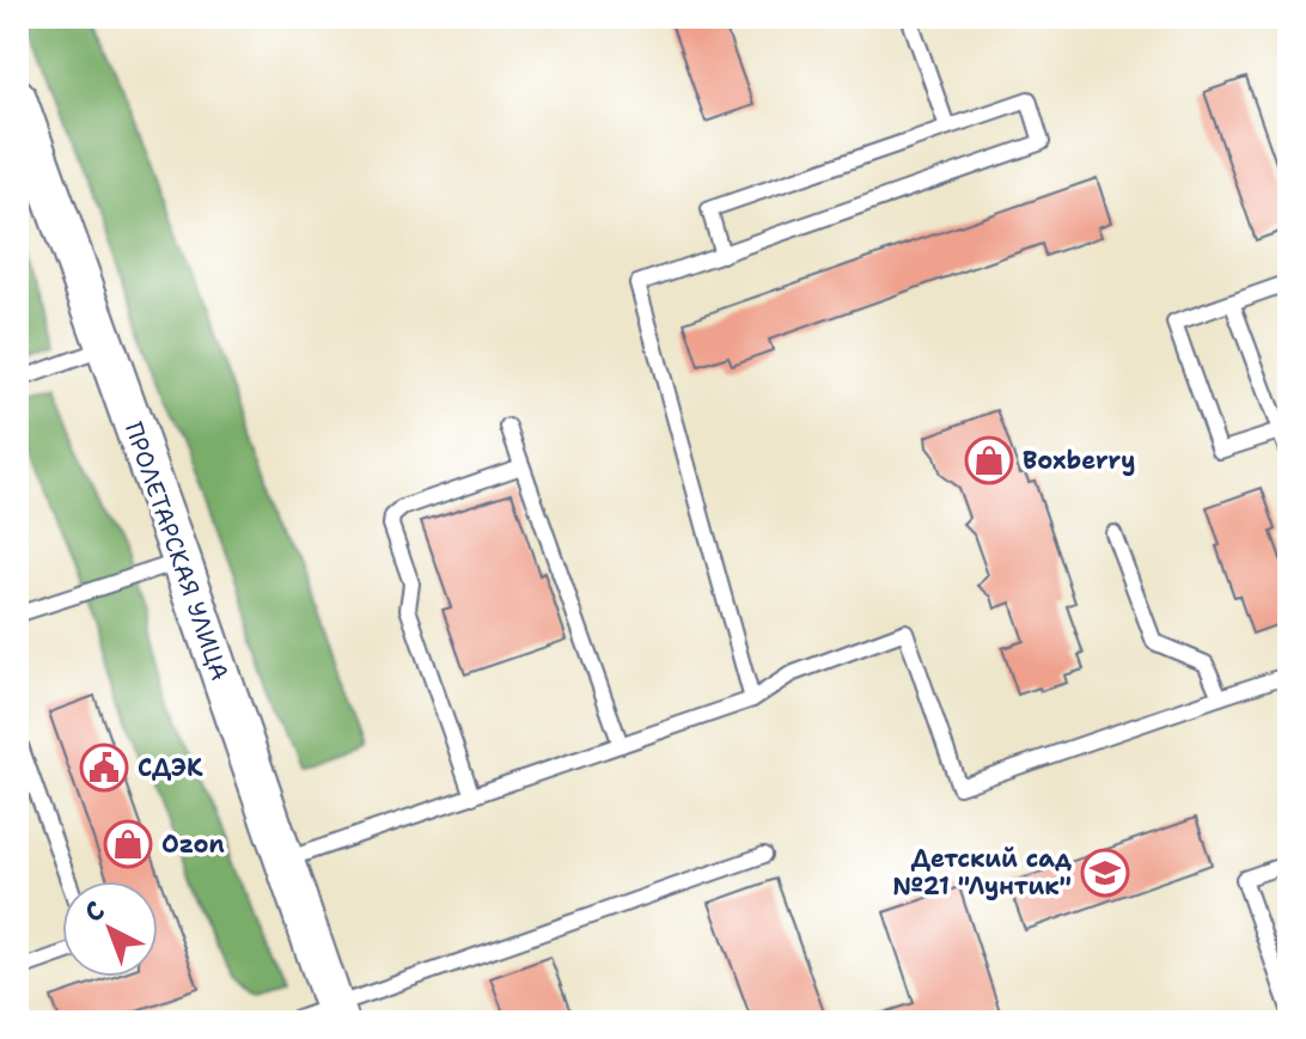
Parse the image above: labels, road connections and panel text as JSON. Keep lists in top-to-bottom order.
{
  "streets": {
    "street": ["ПРОЛЕТАРСКАЯ УЛИЦА"]
  },
  "places": {
    "shop": ["Boxberry", "Ozon"],
    "public building": ["СДЭК"],
    "school or university": ["Детский сад №21 \"Лунтик\""]
  },
  "north": "top left"
}
